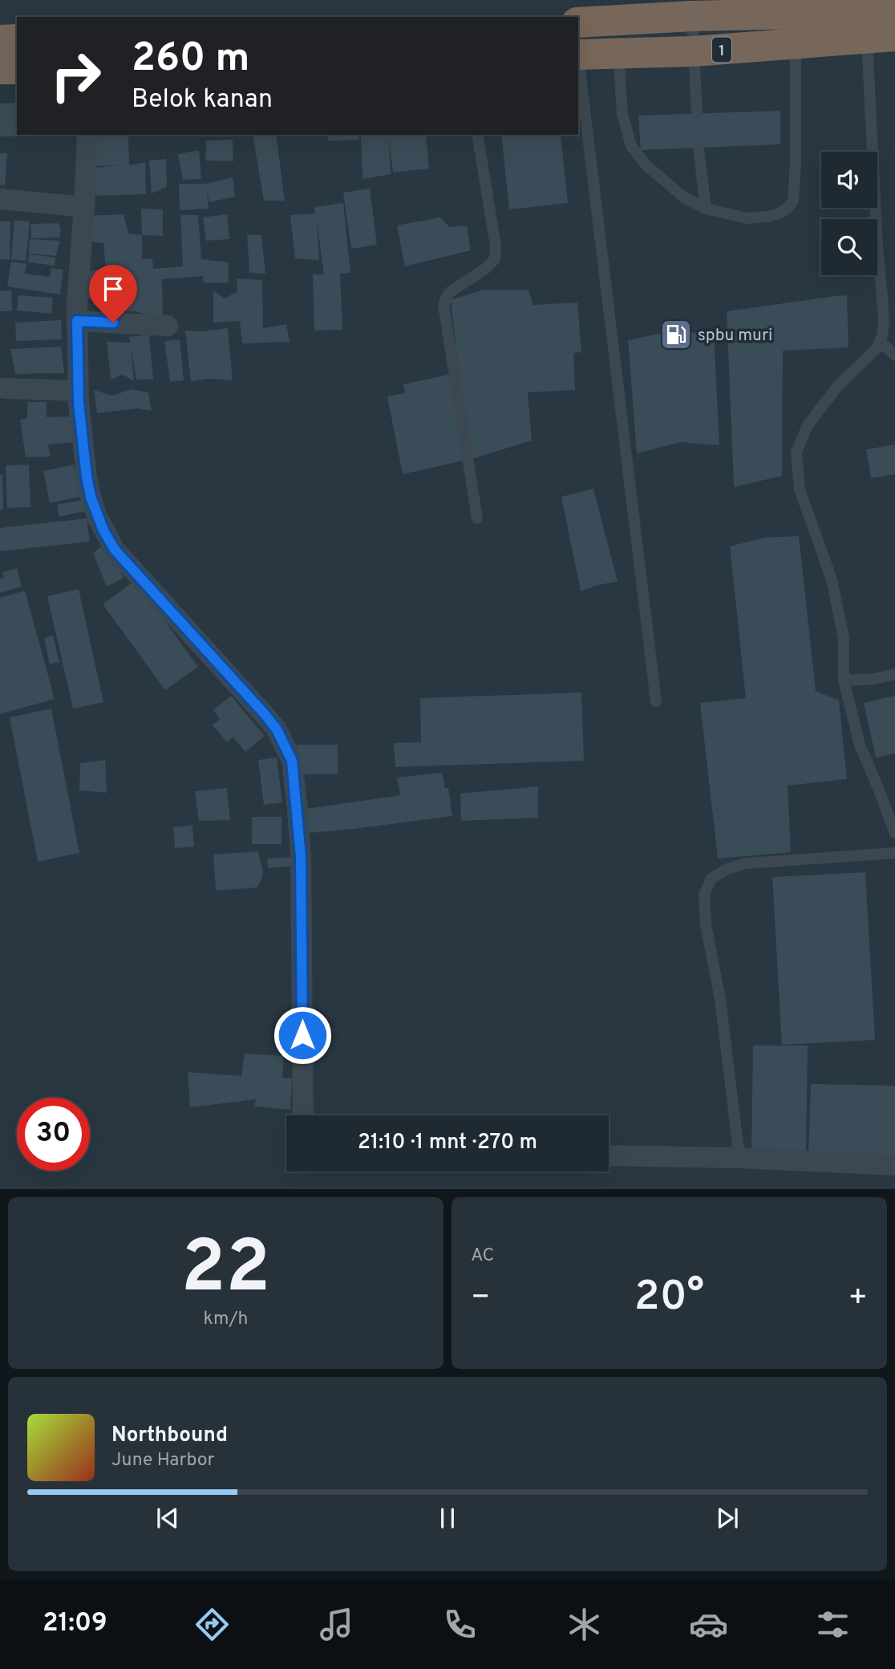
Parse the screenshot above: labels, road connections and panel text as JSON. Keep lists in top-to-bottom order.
{
  "streets": {
    "highway": ["1"]
  },
  "places": {
    "fuel station": ["spbu muri"]
  },
  "page": {
    "turn": ["260 m", "Belok kanan"],
    "limit": "30",
    "trip": "21:10 · 1 mnt · 270 m",
    "tile": [
      ["22", "km/h"],
      "AC"
    ],
    "heat": ["−", "20°", "+"],
    "song": ["Northbound", "June Harbor"],
    "tabs": "21:09"
  }
}
